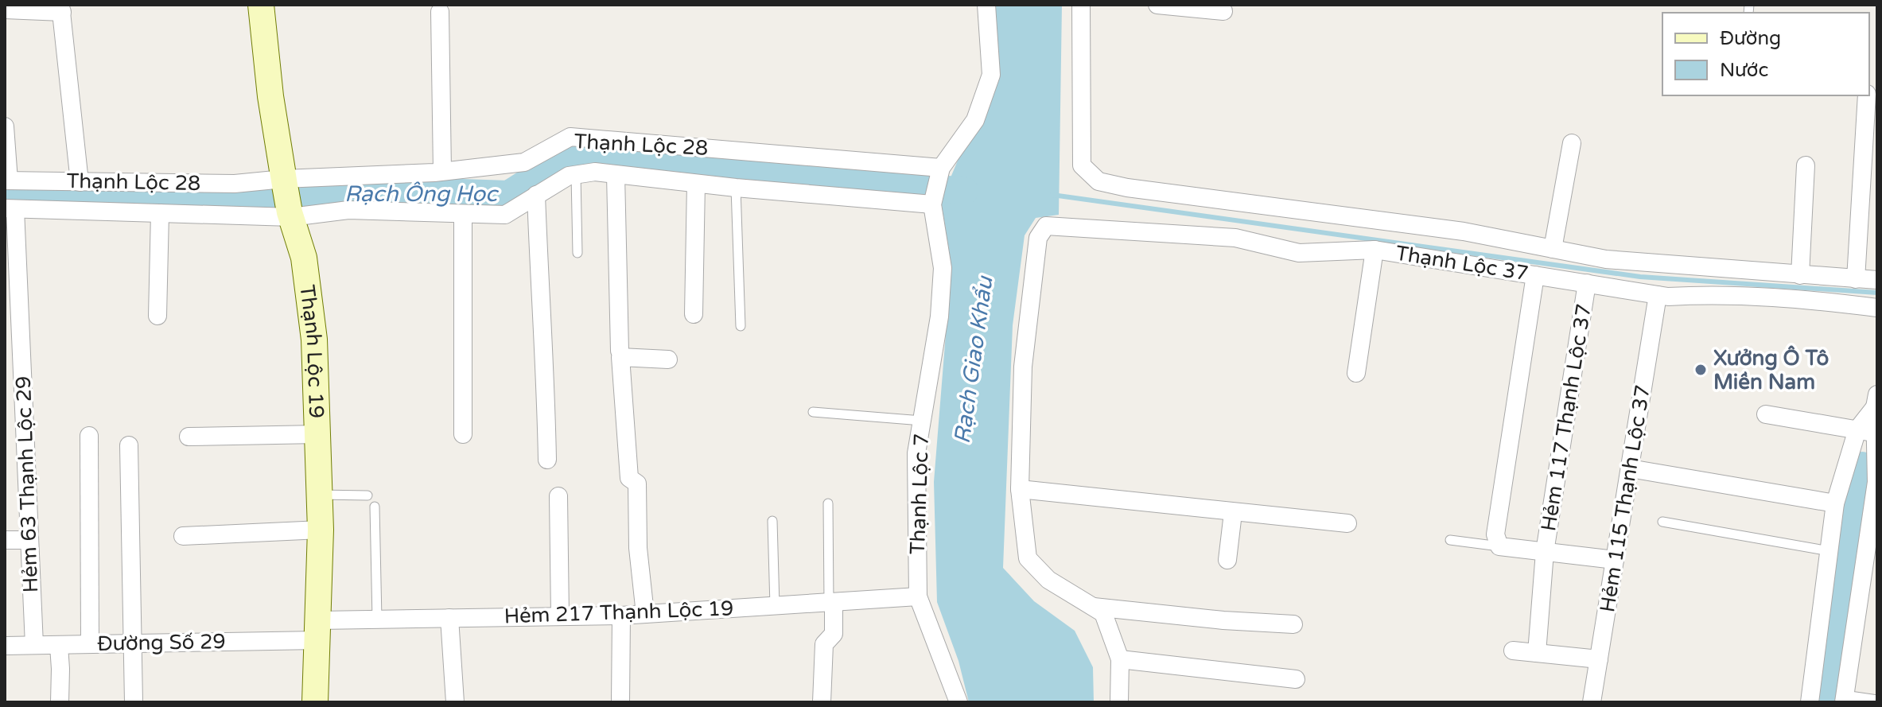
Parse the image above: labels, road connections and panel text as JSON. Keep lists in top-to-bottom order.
{
  "streets": {
    "street": [
      "Thạnh Lộc 28",
      "Thạnh Lộc 37",
      "Thạnh Lộc 19",
      "Hẻm 117 Thạnh Lộc 37",
      "Hẻm 63 Thạnh Lộc 29",
      "Thạnh Lộc 7",
      "Hẻm 115 Thạnh Lộc 37",
      "Hẻm 217 Thạnh Lộc 19",
      "Đường Số 29"
    ]
  },
  "crossings": [
    ["Thạnh Lộc 28", "Thạnh Lộc 19"],
    ["Thạnh Lộc 28", "Hẻm 63 Thạnh Lộc 29"],
    ["Thạnh Lộc 28", "Thạnh Lộc 7"],
    ["Thạnh Lộc 37", "Hẻm 117 Thạnh Lộc 37"],
    ["Thạnh Lộc 37", "Hẻm 115 Thạnh Lộc 37"],
    ["Thạnh Lộc 19", "Hẻm 217 Thạnh Lộc 19"],
    ["Thạnh Lộc 19", "Đường Số 29"],
    ["Hẻm 63 Thạnh Lộc 29", "Đường Số 29"],
    ["Thạnh Lộc 7", "Hẻm 217 Thạnh Lộc 19"],
    ["Hẻm 217 Thạnh Lộc 19", "Đường Số 29"]
  ],
  "water": ["Rạch Ông Học", "Rạch Giao Khẩu"],
  "places": ["Xưởng Ô Tô Miền Nam"],
  "legend": ["Đường", "Nước"]
}
